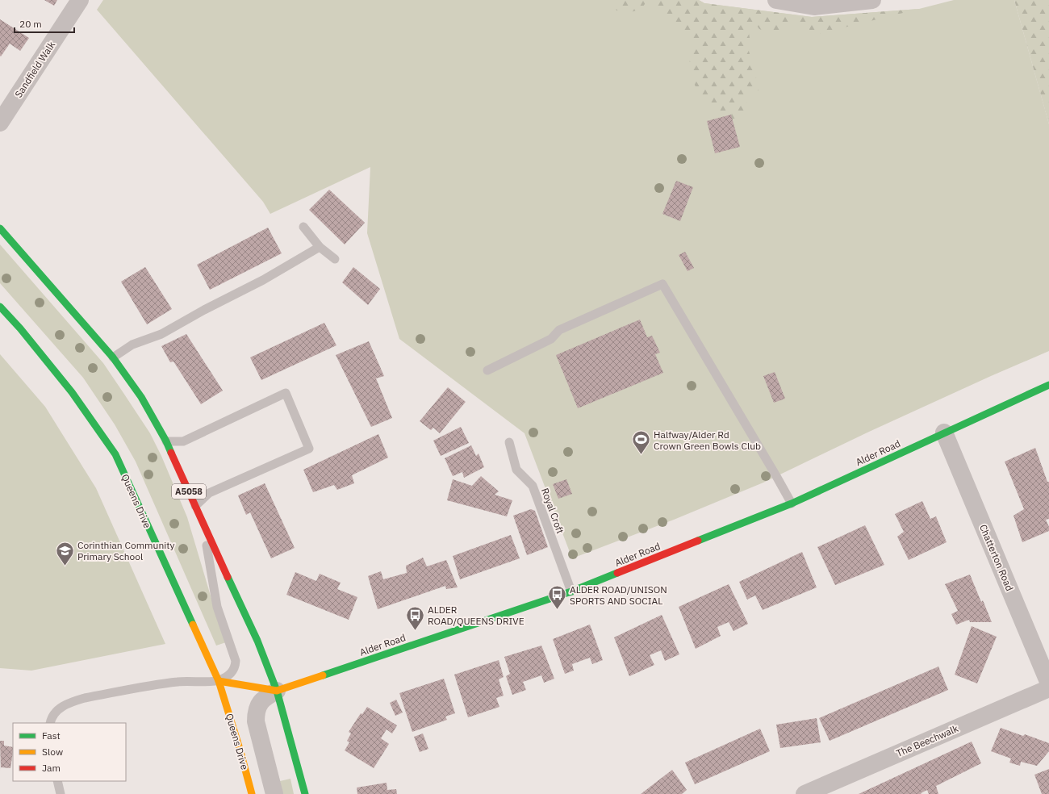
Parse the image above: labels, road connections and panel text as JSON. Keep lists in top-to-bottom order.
{
  "streets": {
    "main road": ["Alder Road", "A5058", "Queens Drive"],
    "street": ["Sandfield Walk", "Chatterton Road", "The Beechwalk"],
    "lane": ["Royal Croft"]
  },
  "crossings": [
    ["Alder Road", "A5058"],
    ["Alder Road", "Queens Drive"],
    ["Alder Road", "Royal Croft"],
    ["Alder Road", "Chatterton Road"]
  ],
  "places": {
    "sports": ["Halfway/Alder Rd Crown Green Bowls Club"],
    "school or university": ["Corinthian Community Primary School"],
    "bus stop": ["ALDER ROAD/UNISON SPORTS AND SOCIAL", "ALDER ROAD/QUEENS DRIVE"]
  },
  "legend": ["Fast", "Slow", "Jam"],
  "scale_bar": "20 m"
}
